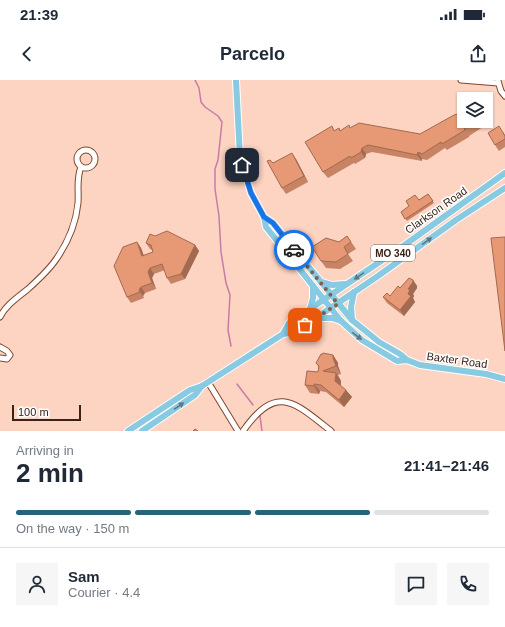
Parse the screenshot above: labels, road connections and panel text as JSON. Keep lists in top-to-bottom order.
{
  "streets": {
    "main road": ["Clarkson Road", "MO 340", "Baxter Road"]
  },
  "crossings": [
    ["Clarkson Road", "Baxter Road"]
  ],
  "scale_bar": "100 m",
  "page": {
    "status": "21:39",
    "header": "Parcelo",
    "scale": "100 m",
    "heading": ["2 min", "Arriving in", "21:41–21:46"],
    "panel": ["Sam", "Courier · 4.4"],
    "bar": "On the way · 150 m"
  }
}
